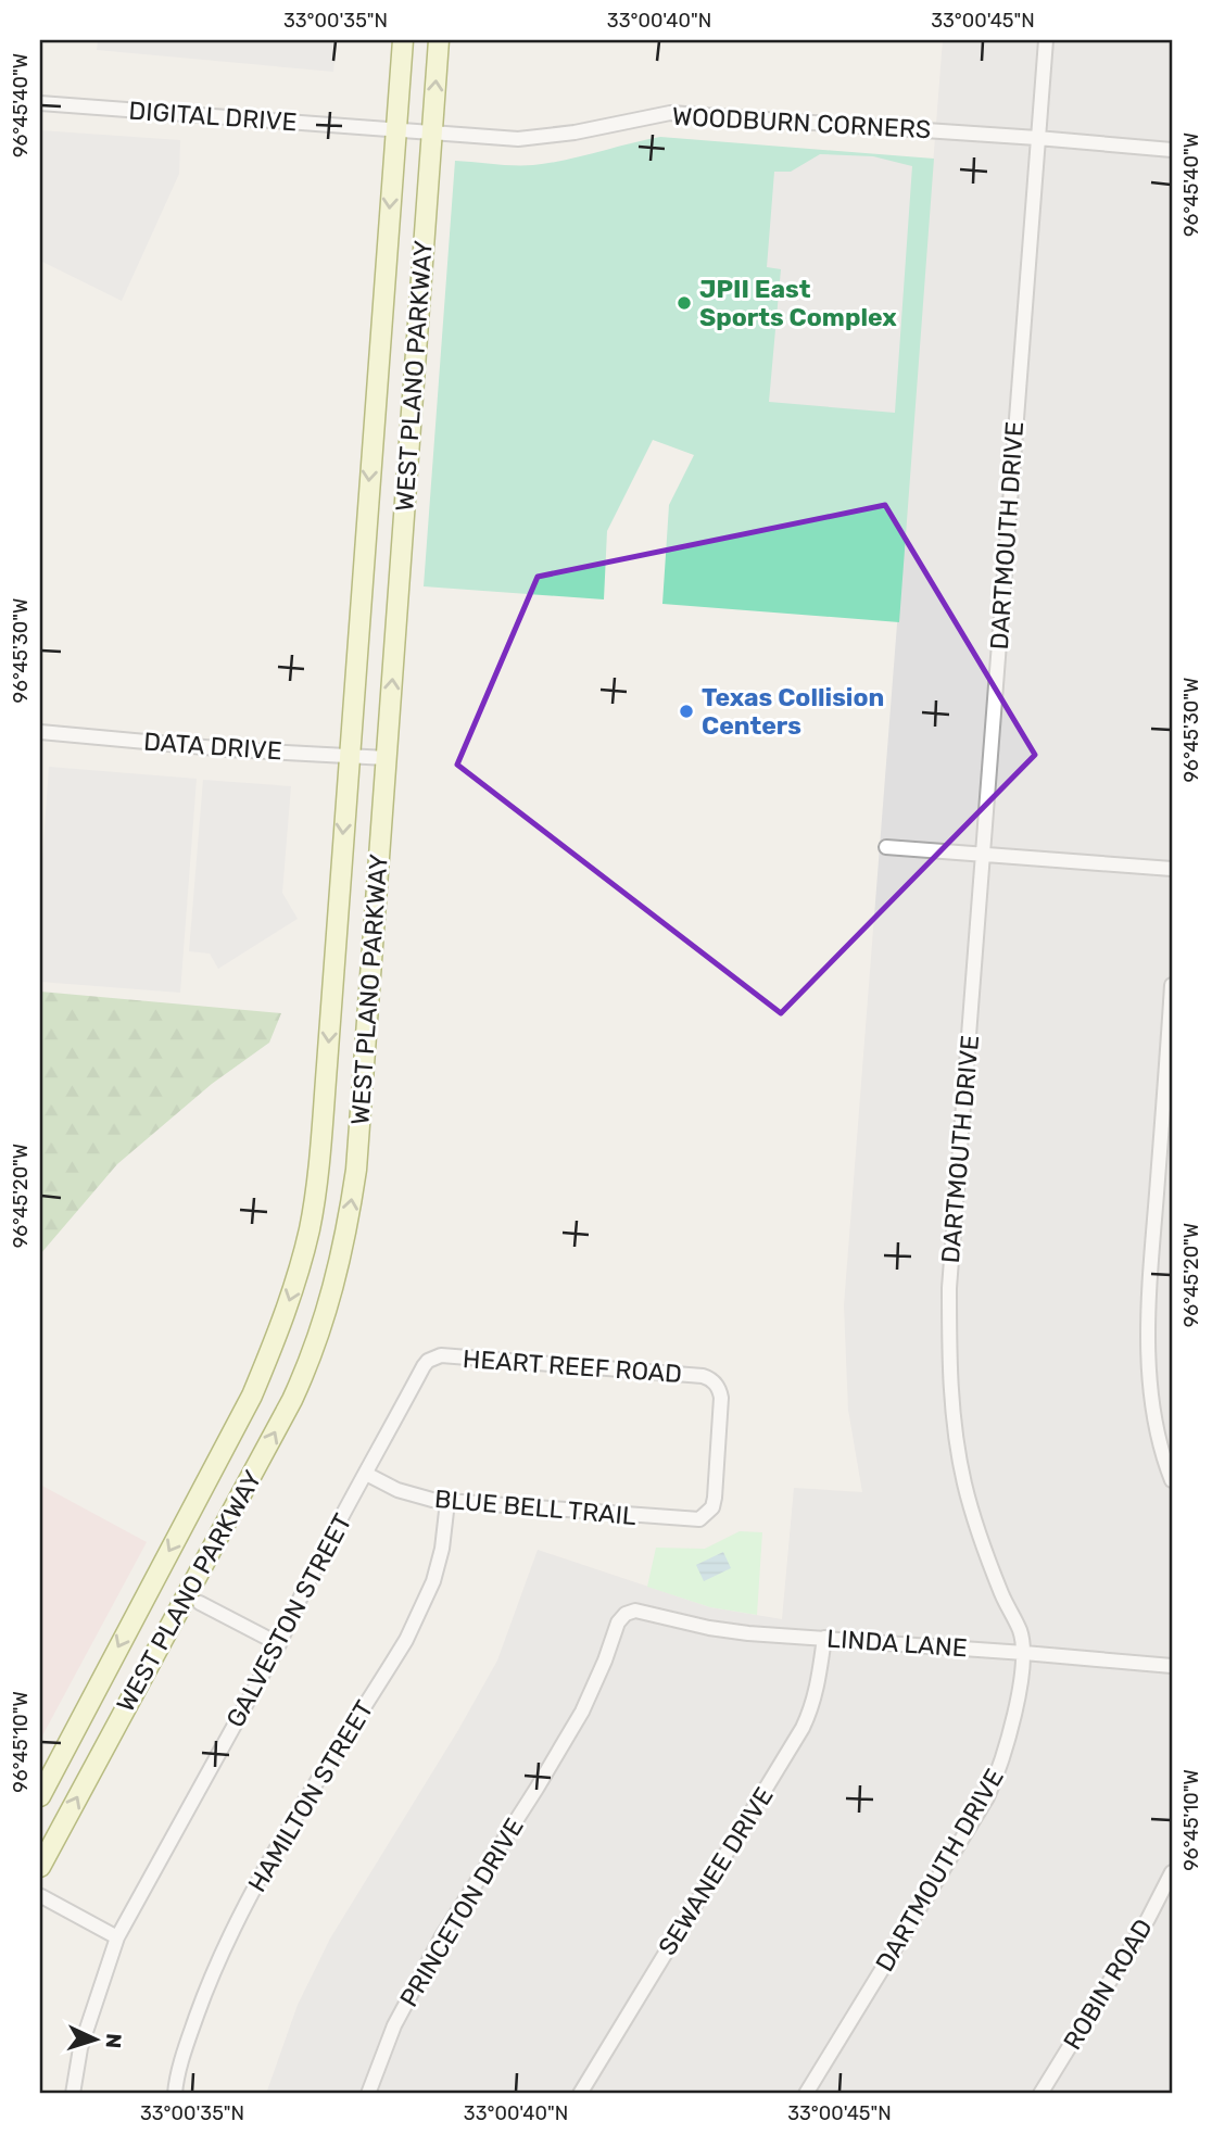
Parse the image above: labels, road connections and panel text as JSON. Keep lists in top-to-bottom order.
{
  "streets": {
    "main road": ["WEST PLANO PARKWAY"],
    "street": [
      "DIGITAL DRIVE",
      "WOODBURN CORNERS",
      "DARTMOUTH DRIVE",
      "DATA DRIVE",
      "HEART REEF ROAD",
      "BLUE BELL TRAIL",
      "GALVESTON STREET",
      "LINDA LANE",
      "HAMILTON STREET",
      "SEWANEE DRIVE",
      "PRINCETON DRIVE",
      "ROBIN ROAD"
    ]
  },
  "crossings": [
    ["DIGITAL DRIVE", "WOODBURN CORNERS"],
    ["DIGITAL DRIVE", "WEST PLANO PARKWAY"],
    ["WOODBURN CORNERS", "WEST PLANO PARKWAY"],
    ["WOODBURN CORNERS", "DARTMOUTH DRIVE"],
    ["WEST PLANO PARKWAY", "DATA DRIVE"],
    ["DARTMOUTH DRIVE", "LINDA LANE"],
    ["HEART REEF ROAD", "BLUE BELL TRAIL"],
    ["HEART REEF ROAD", "GALVESTON STREET"],
    ["BLUE BELL TRAIL", "GALVESTON STREET"],
    ["BLUE BELL TRAIL", "HAMILTON STREET"],
    ["LINDA LANE", "SEWANEE DRIVE"],
    ["LINDA LANE", "PRINCETON DRIVE"]
  ],
  "places": ["JPII East Sports Complex", "Texas Collision Centers"],
  "north": "right",
  "coordinates": [
    "33°00'35\"N",
    "33°00'40\"N",
    "33°00'45\"N",
    "96°45'40\"W",
    "96°45'30\"W",
    "96°45'20\"W",
    "96°45'10\"W"
  ]
}
